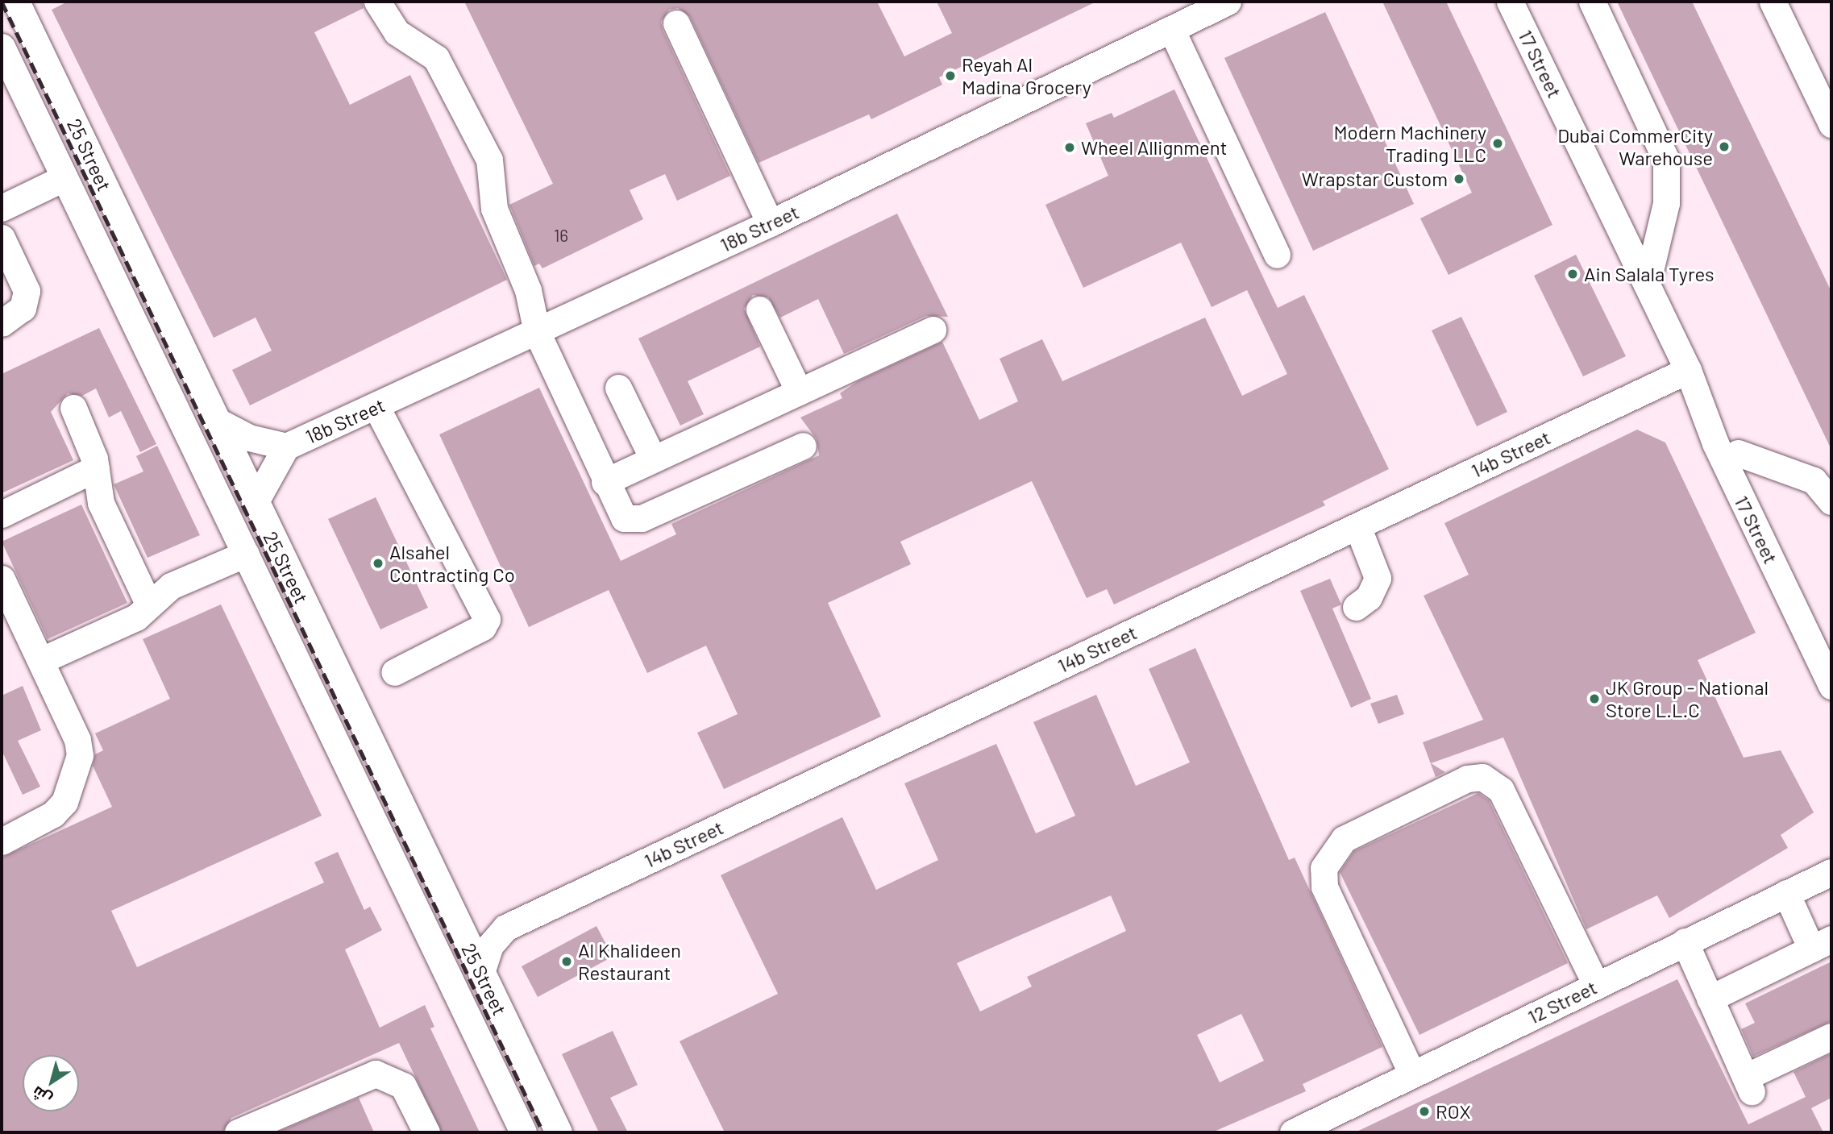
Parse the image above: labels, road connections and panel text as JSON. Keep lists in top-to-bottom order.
{
  "streets": {
    "street": [
      "17 Street",
      "25 Street",
      "18b Street",
      "14b Street",
      "12 Street"
    ]
  },
  "crossings": [
    ["17 Street", "14b Street"],
    ["25 Street", "18b Street"],
    ["25 Street", "14b Street"]
  ],
  "places": [
    "Reyah Al Madina Grocery",
    "Modern Machinery Trading LLC",
    "Dubai CommerCity Warehouse",
    "Wheel Allignment",
    "Wrapstar Custom",
    "Ain Salala Tyres",
    "Alsahel Contracting Co",
    "JK Group - National Store L.L.C",
    "Al Khalideen Restaurant",
    "ROX"
  ],
  "house_numbers": ["16"],
  "north": "bottom left"
}
